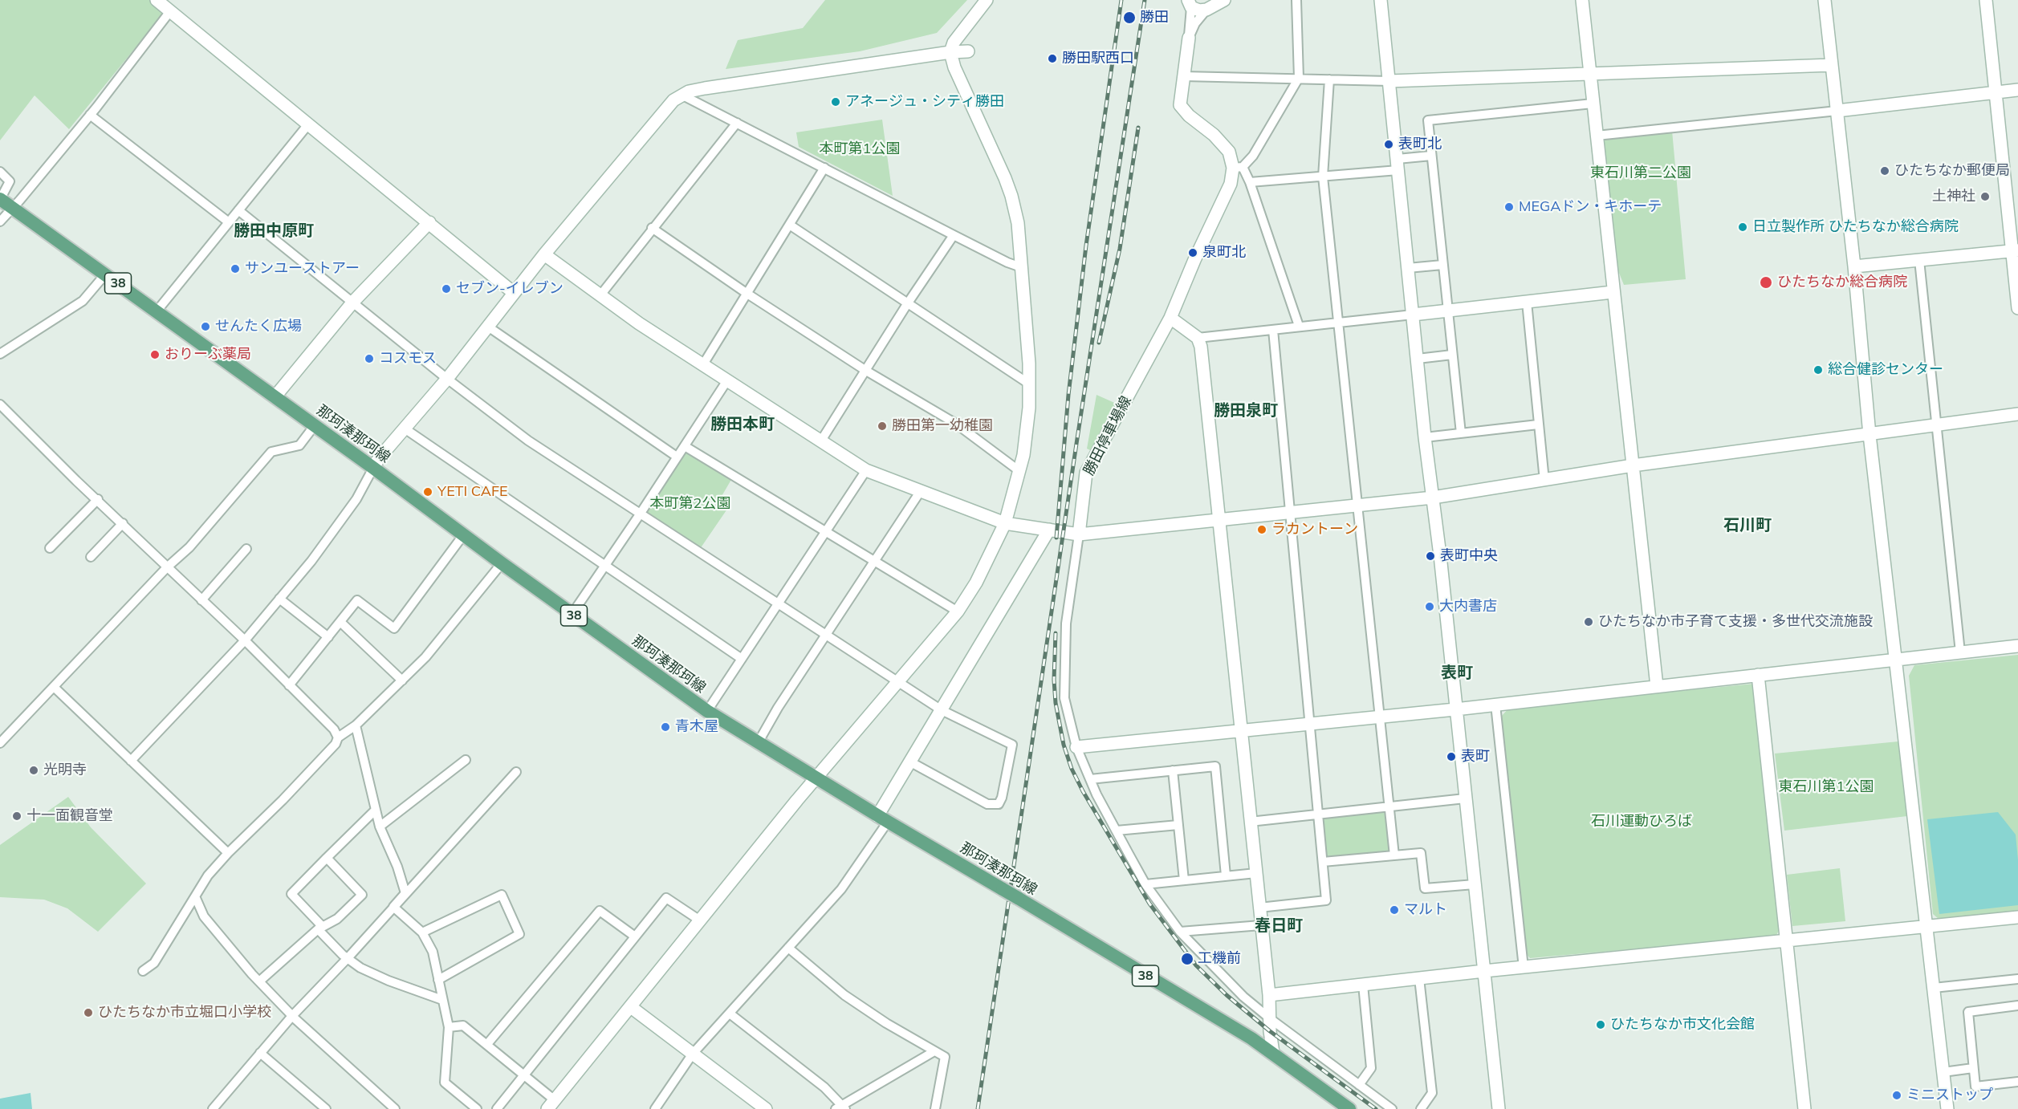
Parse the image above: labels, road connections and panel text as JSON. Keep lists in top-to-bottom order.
{
  "streets": {
    "main road": ["38", "那珂湊那珂線"],
    "street": ["勝田停車場線"]
  },
  "districts": [
    "勝田中原町",
    "勝田泉町",
    "勝田本町",
    "石川町",
    "表町",
    "春日町"
  ],
  "parks": [
    "本町第1公園",
    "東石川第二公園",
    "本町第2公園",
    "東石川第1公園",
    "石川運動ひろば"
  ],
  "places": [
    "勝田",
    "勝田駅西口",
    "アネージュ・シティ勝田",
    "表町北",
    "ひたちなか郵便局",
    "土神社",
    "MEGAドン・キホーテ",
    "日立製作所 ひたちなか総合病院",
    "泉町北",
    "サンユーストアー",
    "ひたちなか総合病院",
    "セブン-イレブン",
    "せんたく広場",
    "おりーぶ薬局",
    "コスモス",
    "総合健診センター",
    "勝田第一幼稚園",
    "YETI CAFE",
    "ラカントーン",
    "表町中央",
    "大内書店",
    "ひたちなか市子育て支援・多世代交流施設",
    "青木屋",
    "表町",
    "光明寺",
    "十一面観音堂",
    "マルト",
    "工機前",
    "ひたちなか市立堀口小学校",
    "ひたちなか市文化会館",
    "ミニストップ"
  ]
}
